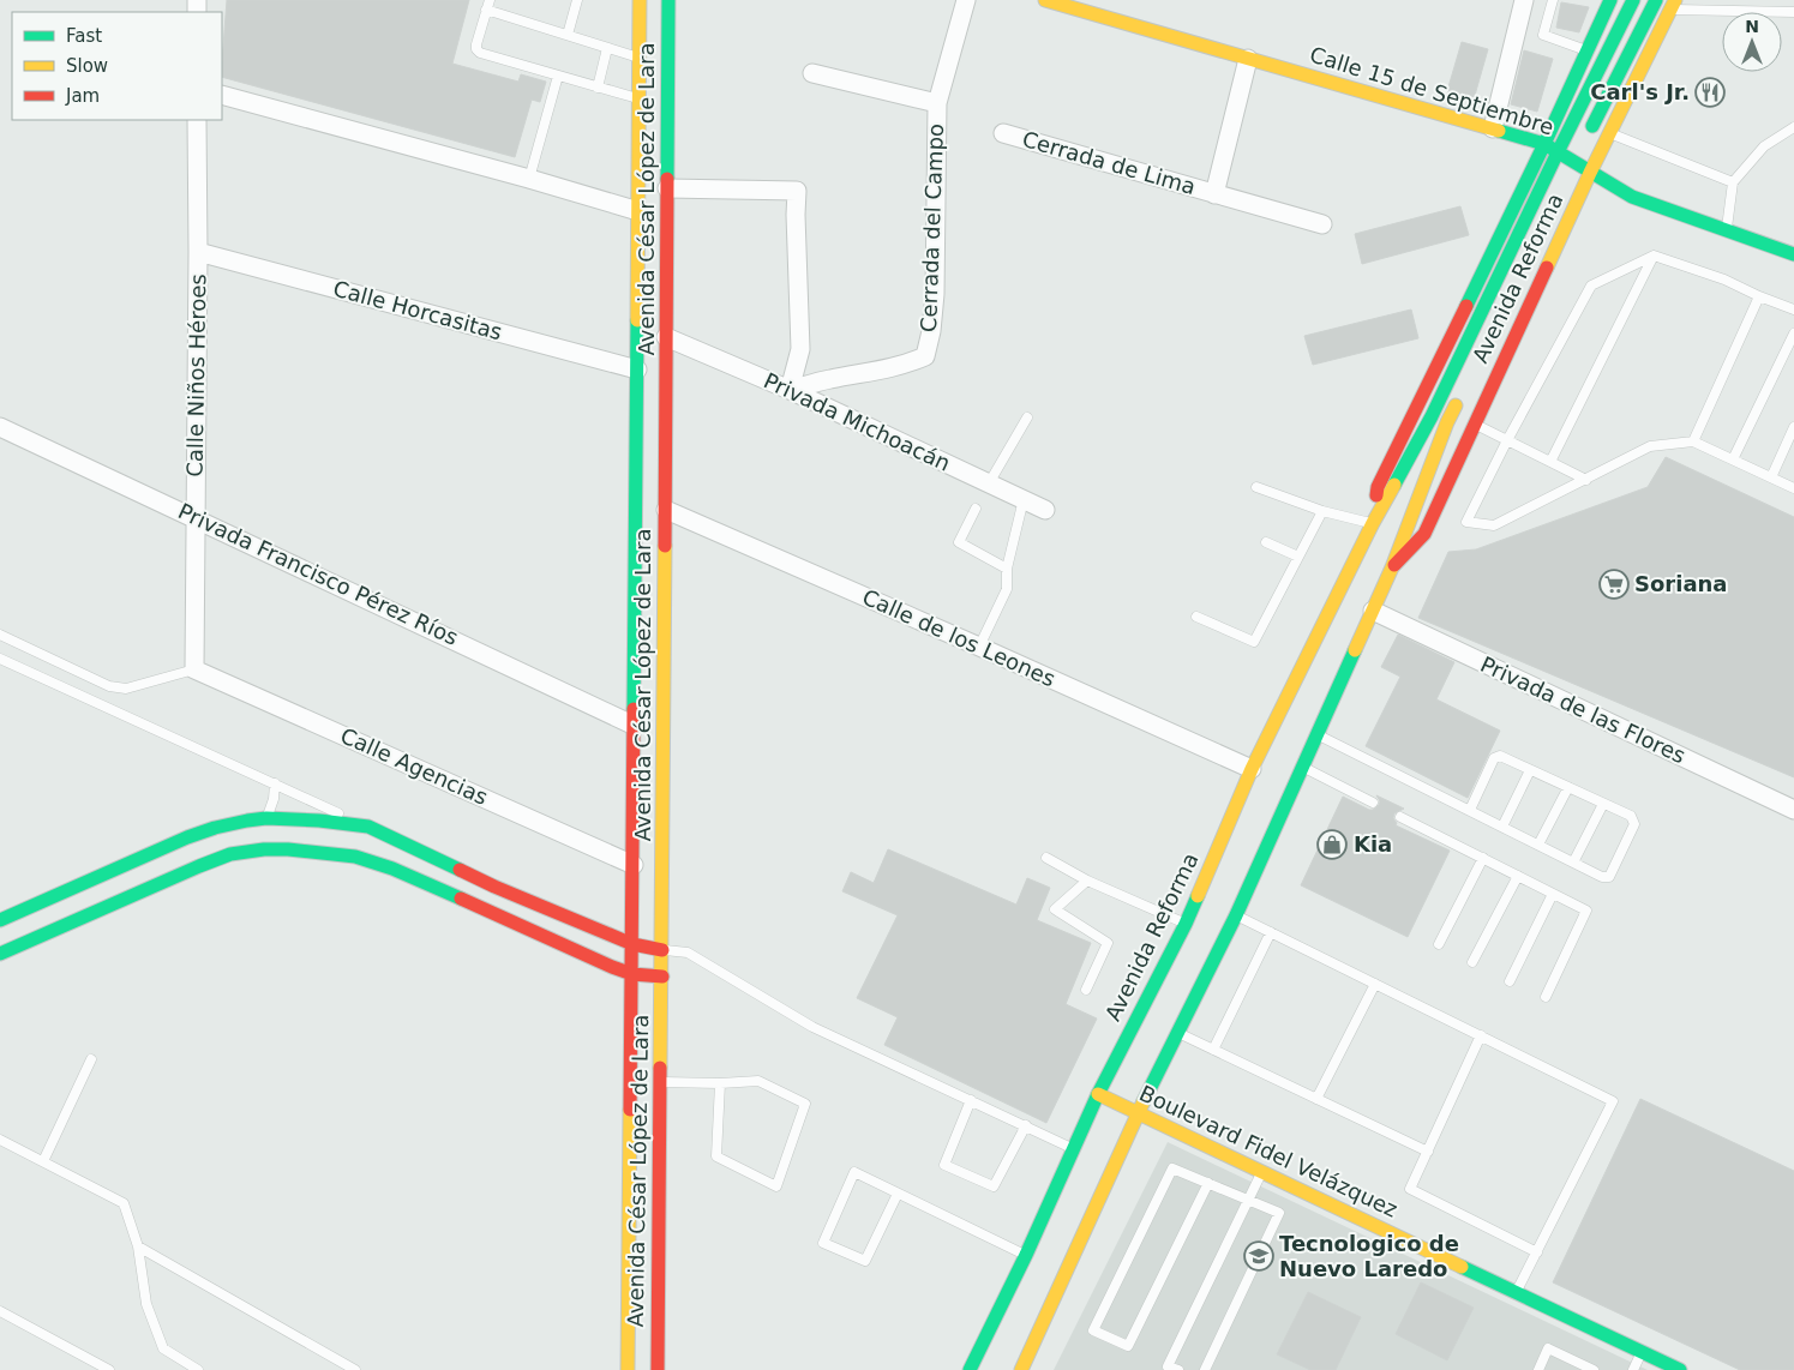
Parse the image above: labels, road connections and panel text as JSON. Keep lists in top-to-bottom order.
{
  "streets": {
    "main road": [
      "Calle 15 de Septiembre",
      "Avenida César López de Lara",
      "Avenida Reforma",
      "Boulevard Fidel Velázquez"
    ],
    "street": [
      "Cerrada de Lima",
      "Cerrada del Campo",
      "Calle Horcasitas",
      "Calle Niños Héroes",
      "Privada Michoacán",
      "Privada Francisco Pérez Ríos",
      "Calle de los Leones",
      "Privada de las Flores",
      "Calle Agencias"
    ]
  },
  "crossings": [
    ["Calle 15 de Septiembre", "Cerrada de Lima"],
    ["Calle 15 de Septiembre", "Avenida Reforma"],
    ["Avenida César López de Lara", "Calle Horcasitas"],
    ["Avenida César López de Lara", "Privada Michoacán"],
    ["Avenida César López de Lara", "Privada Francisco Pérez Ríos"],
    ["Avenida César López de Lara", "Calle de los Leones"],
    ["Avenida César López de Lara", "Calle Agencias"],
    ["Cerrada del Campo", "Privada Michoacán"],
    ["Avenida Reforma", "Calle de los Leones"],
    ["Avenida Reforma", "Privada de las Flores"],
    ["Avenida Reforma", "Boulevard Fidel Velázquez"],
    ["Calle Horcasitas", "Calle Niños Héroes"],
    ["Calle Niños Héroes", "Privada Francisco Pérez Ríos"],
    ["Calle Niños Héroes", "Calle Agencias"]
  ],
  "places": {
    "restaurant": ["Carl's Jr."],
    "supermarket": ["Soriana"],
    "shop": ["Kia"],
    "school or university": ["Tecnologico de Nuevo Laredo"]
  },
  "legend": ["Fast", "Slow", "Jam"],
  "north": "top"
}
